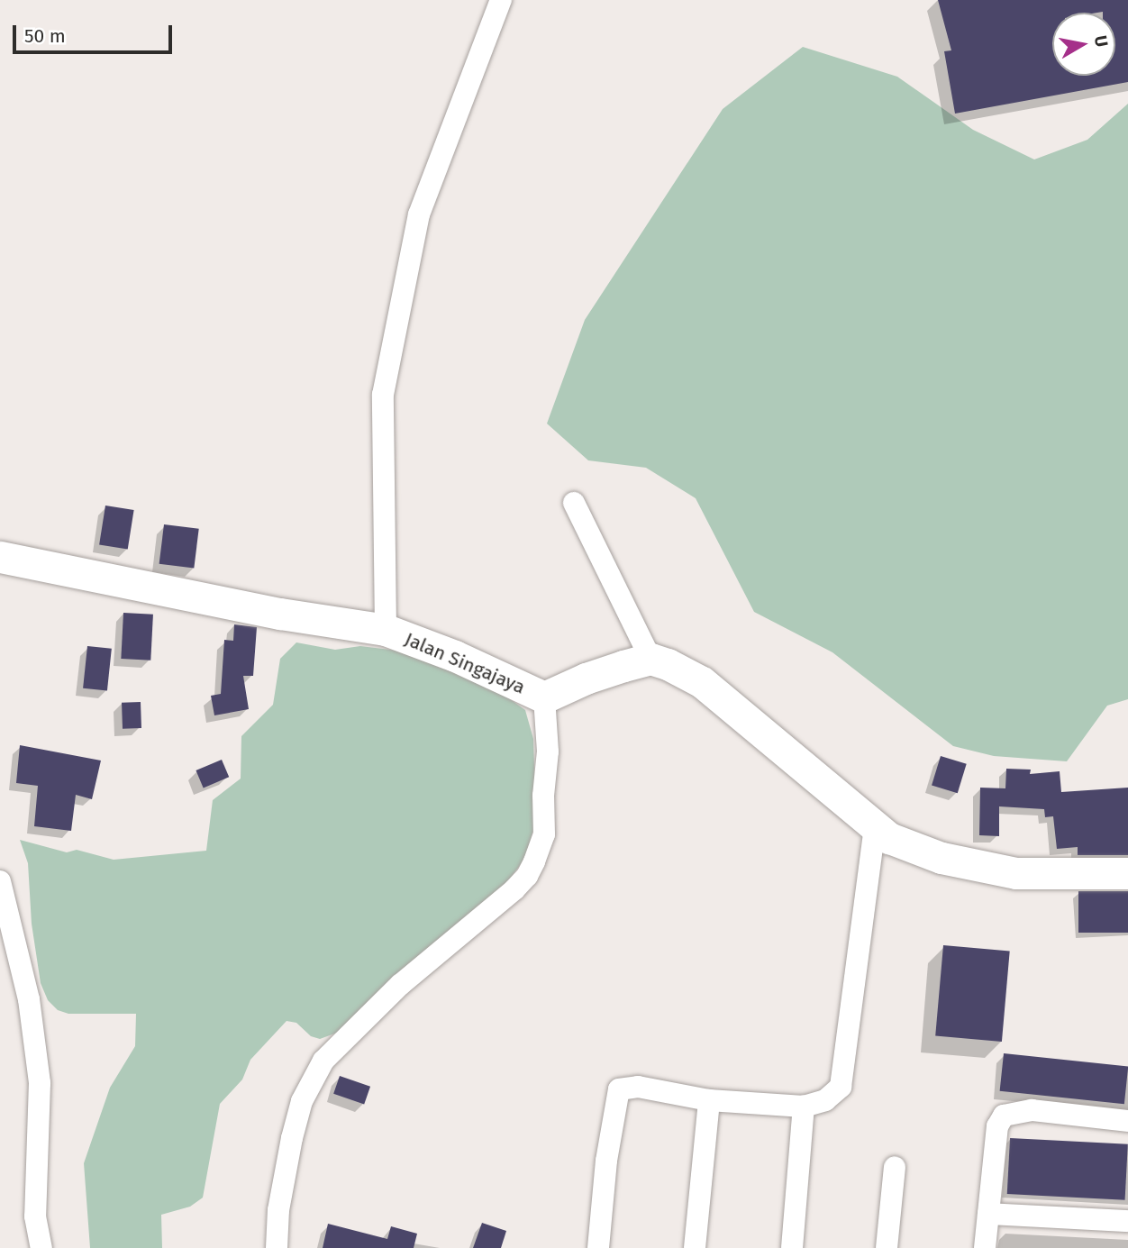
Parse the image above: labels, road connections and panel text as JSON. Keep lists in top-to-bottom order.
{
  "streets": {
    "street": ["Jalan Singajaya"]
  },
  "scale_bar": "50 m",
  "north": "right"
}
